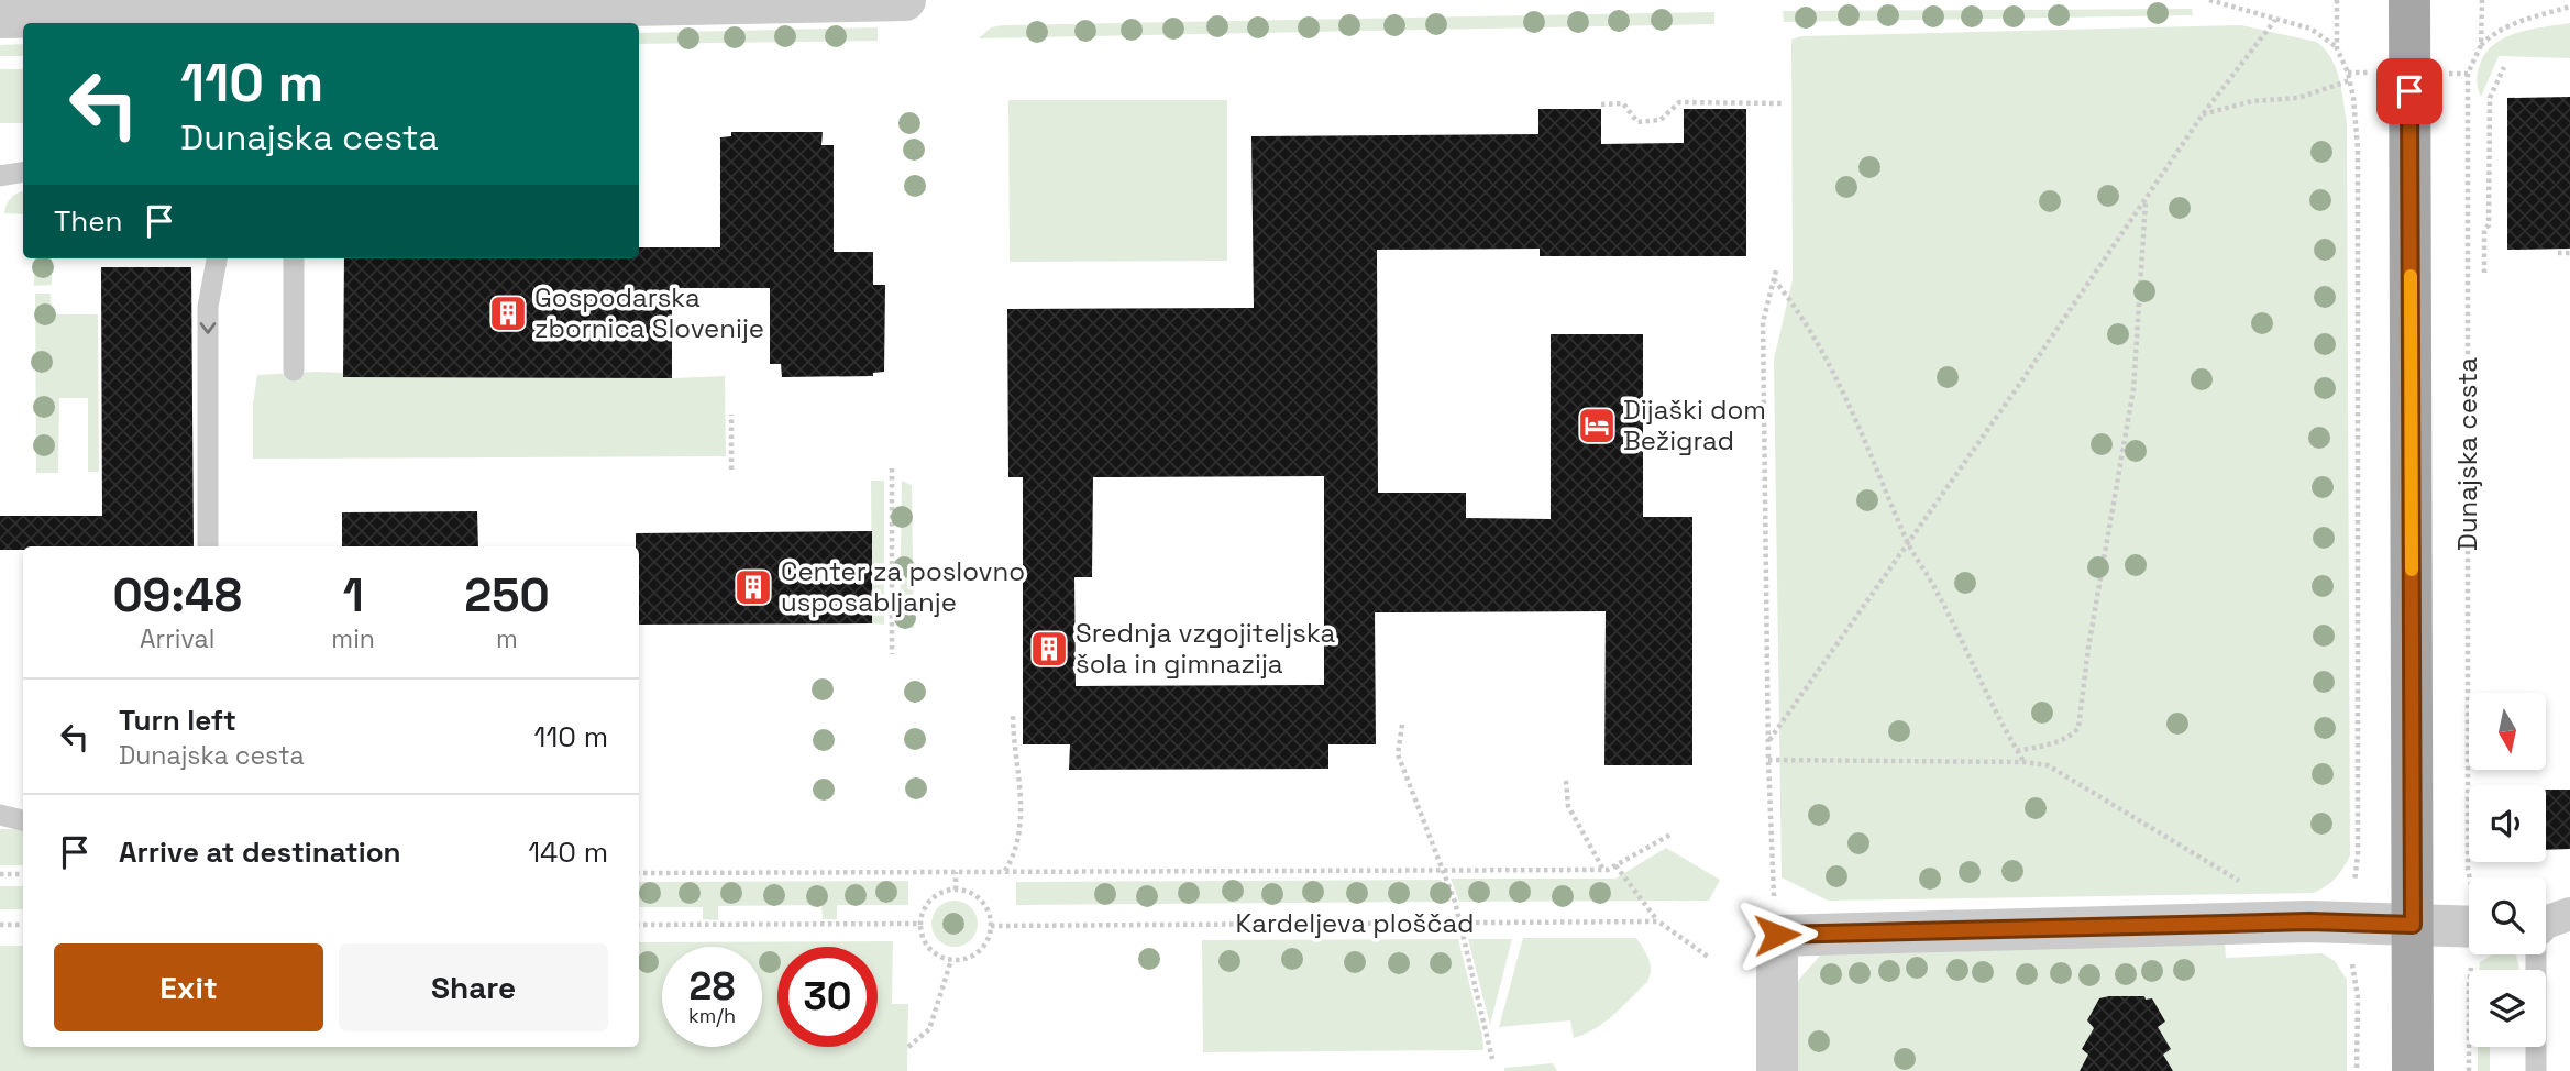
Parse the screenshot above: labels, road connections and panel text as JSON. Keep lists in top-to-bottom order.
{
  "streets": {
    "path": ["Dunajska cesta", "Kardeljeva ploščad"]
  },
  "places": {
    "building": ["Gospodarska zbornica Slovenije", "Center za poslovno usposabljanje", "Srednja vzgojiteljska šola in gimnazija"],
    "hotel": ["Dijaški dom Bežigrad"]
  },
  "north": "bottom",
  "page": {
    "turn": ["110 m", "Dunajska cesta"],
    "then": "Then",
    "eta": [
      "09:48",
      "Arrival",
      "1",
      "min",
      "250",
      "m"
    ],
    "list": [
      {
        "name": "Turn left",
        "note": "Dunajska cesta",
        "value": "110 m"
      },
      {
        "name": "Arrive at destination",
        "value": "140 m"
      }
    ],
    "buttons": ["Exit", "Share"],
    "speed": "28 km/h",
    "limit": "30"
  }
}
